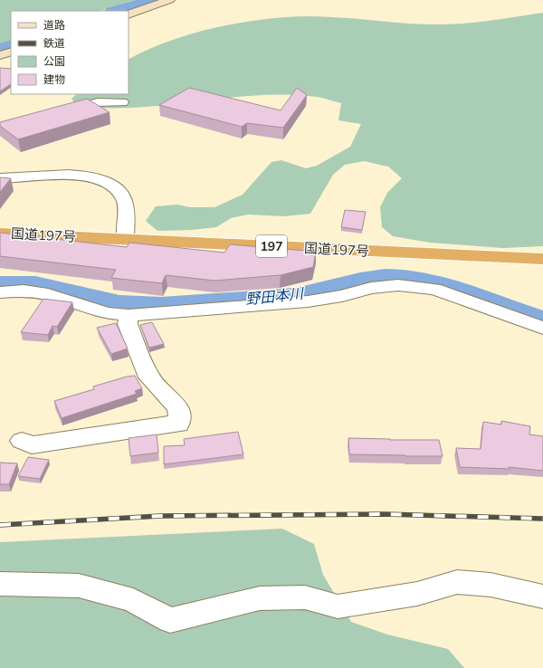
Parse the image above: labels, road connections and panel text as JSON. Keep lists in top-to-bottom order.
{
  "streets": {
    "highway": ["国道197号", "197"]
  },
  "water": ["野田本川"],
  "legend": [
    "道路",
    "鉄道",
    "公園",
    "建物"
  ]
}
